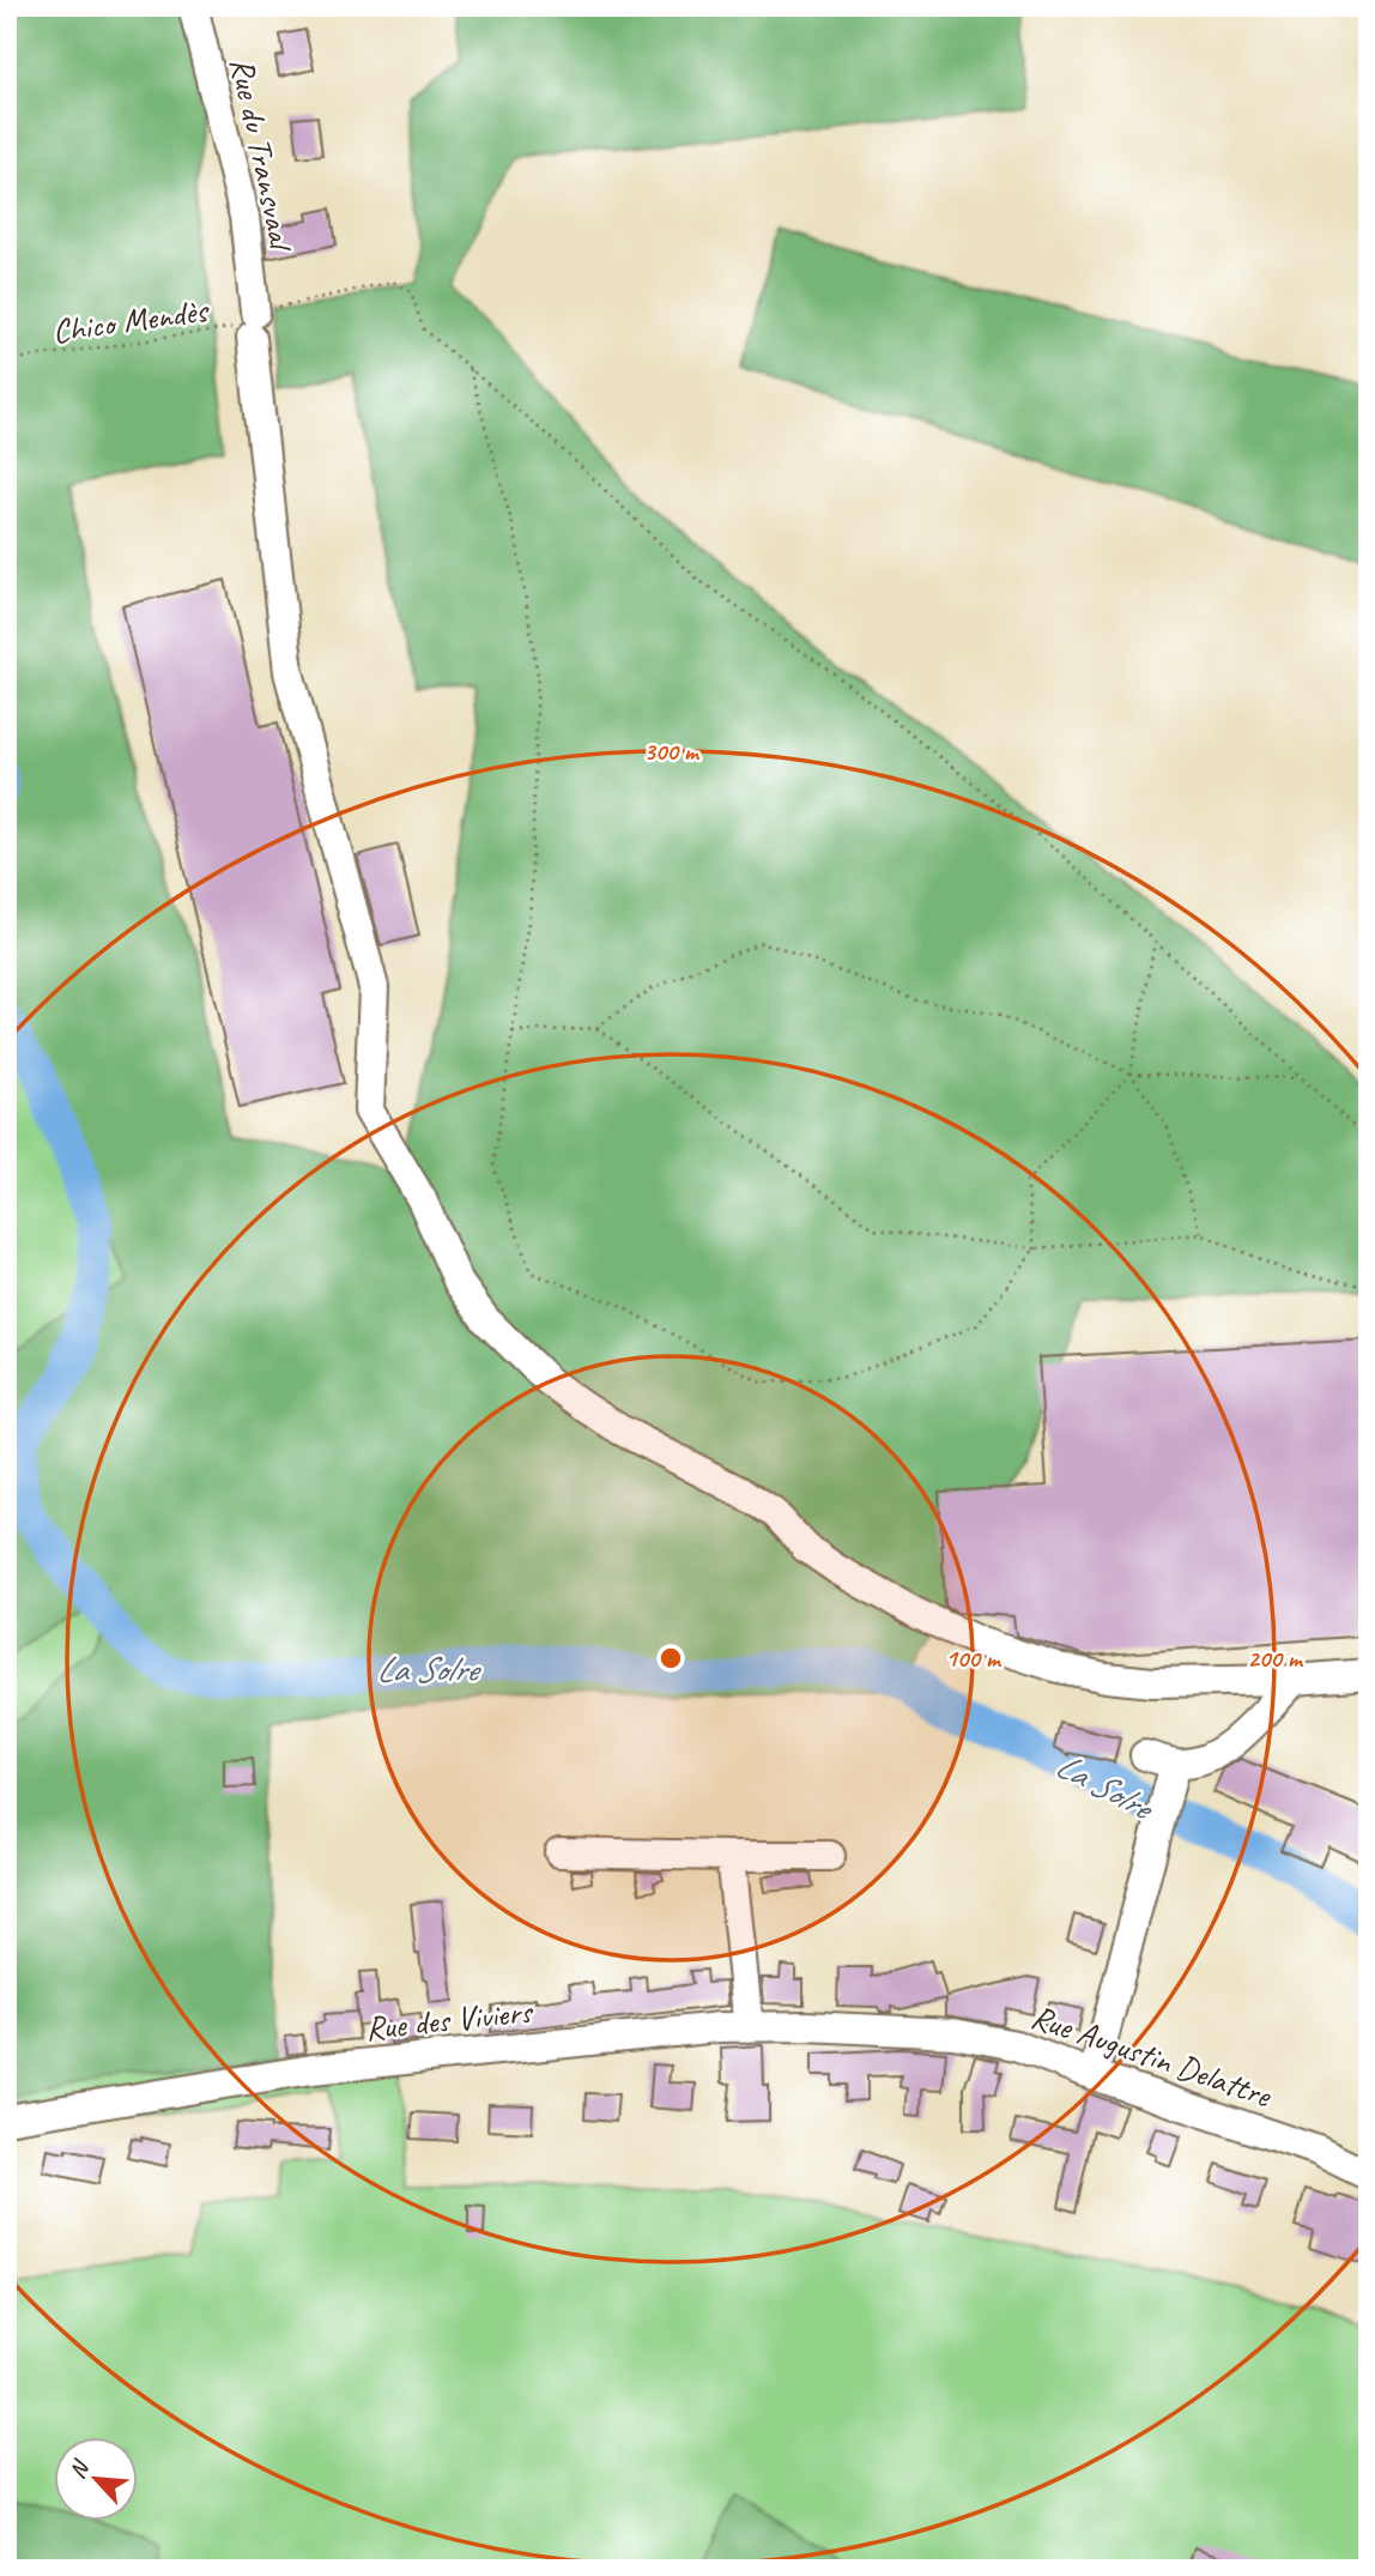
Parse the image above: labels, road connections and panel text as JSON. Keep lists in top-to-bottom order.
{
  "streets": {
    "street": ["Rue du Transvaal", "Rue des Viviers", "Rue Augustin Delattre"],
    "path": ["Chico Mendès"]
  },
  "crossings": [
    ["Rue du Transvaal", "Chico Mendès"],
    ["Rue des Viviers", "Rue Augustin Delattre"]
  ],
  "water": ["La Solre"],
  "north": "top left",
  "rings": ["300 m", "100 m", "200 m"]
}
